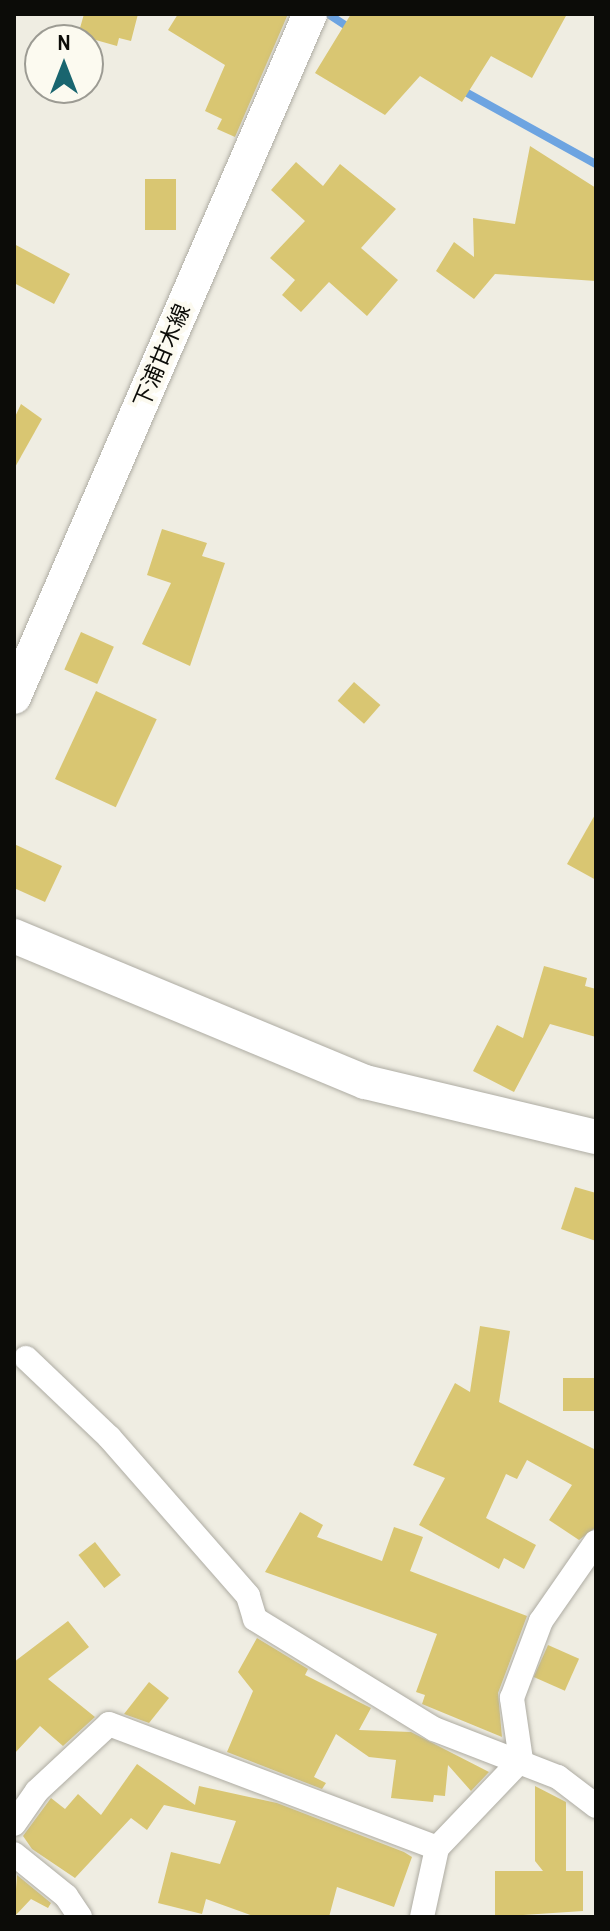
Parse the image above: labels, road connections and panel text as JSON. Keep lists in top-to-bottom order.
{
  "streets": {
    "main road": ["下浦甘木線"]
  },
  "north": "top"
}
